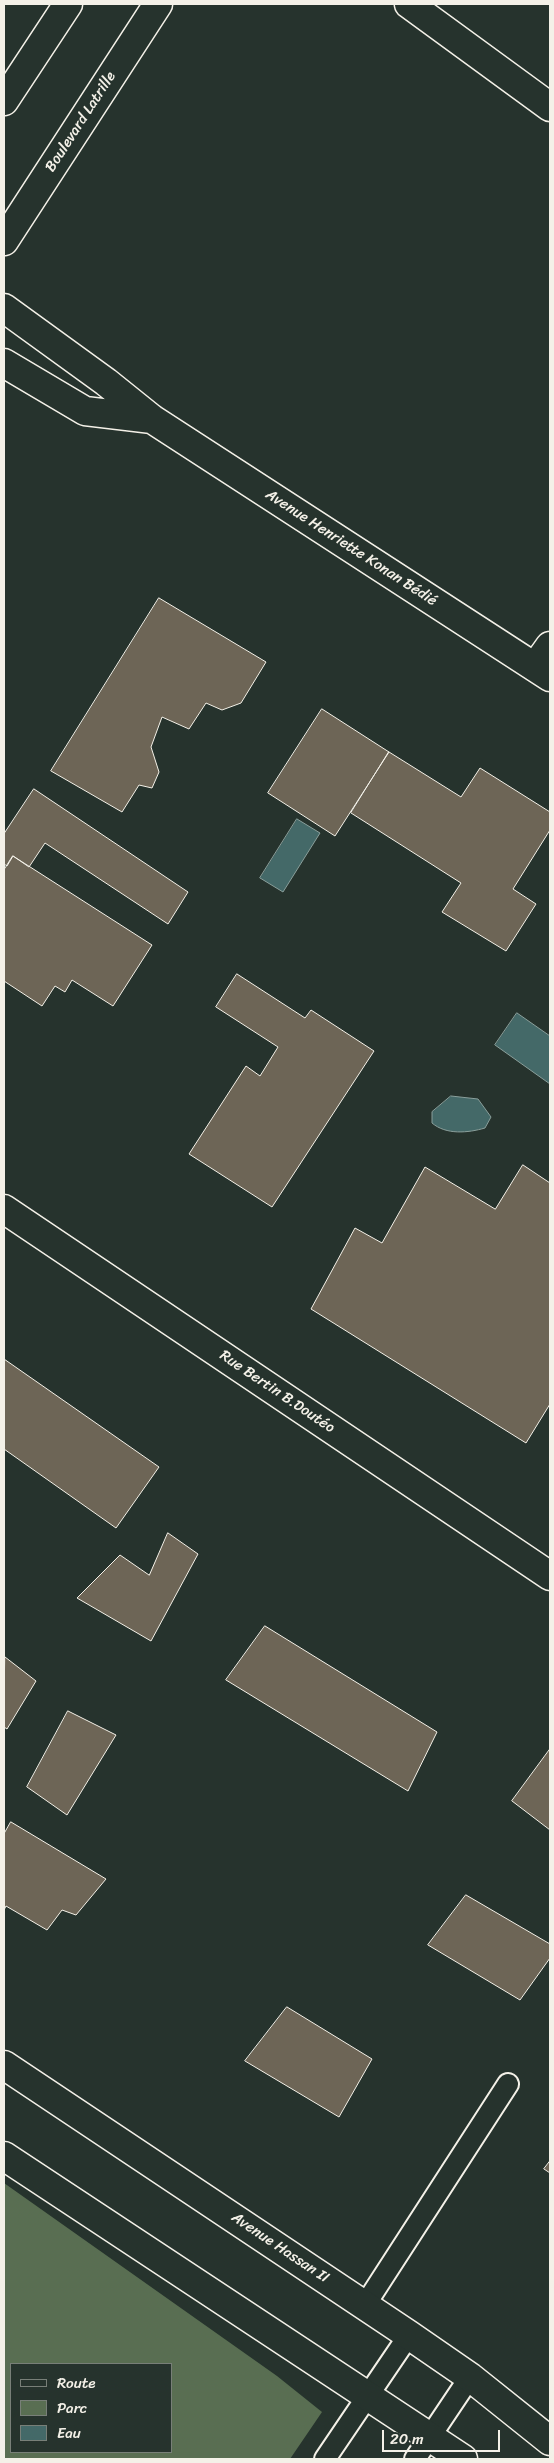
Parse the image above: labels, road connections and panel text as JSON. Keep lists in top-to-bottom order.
{
  "streets": {
    "street": [
      "Boulevard Latrille",
      "Avenue Henriette Konan Bédié",
      "Rue Bertin B.Doutéo",
      "Avenue Hassan II"
    ]
  },
  "legend": ["Route", "Parc", "Eau"],
  "scale_bar": "20 m"
}
